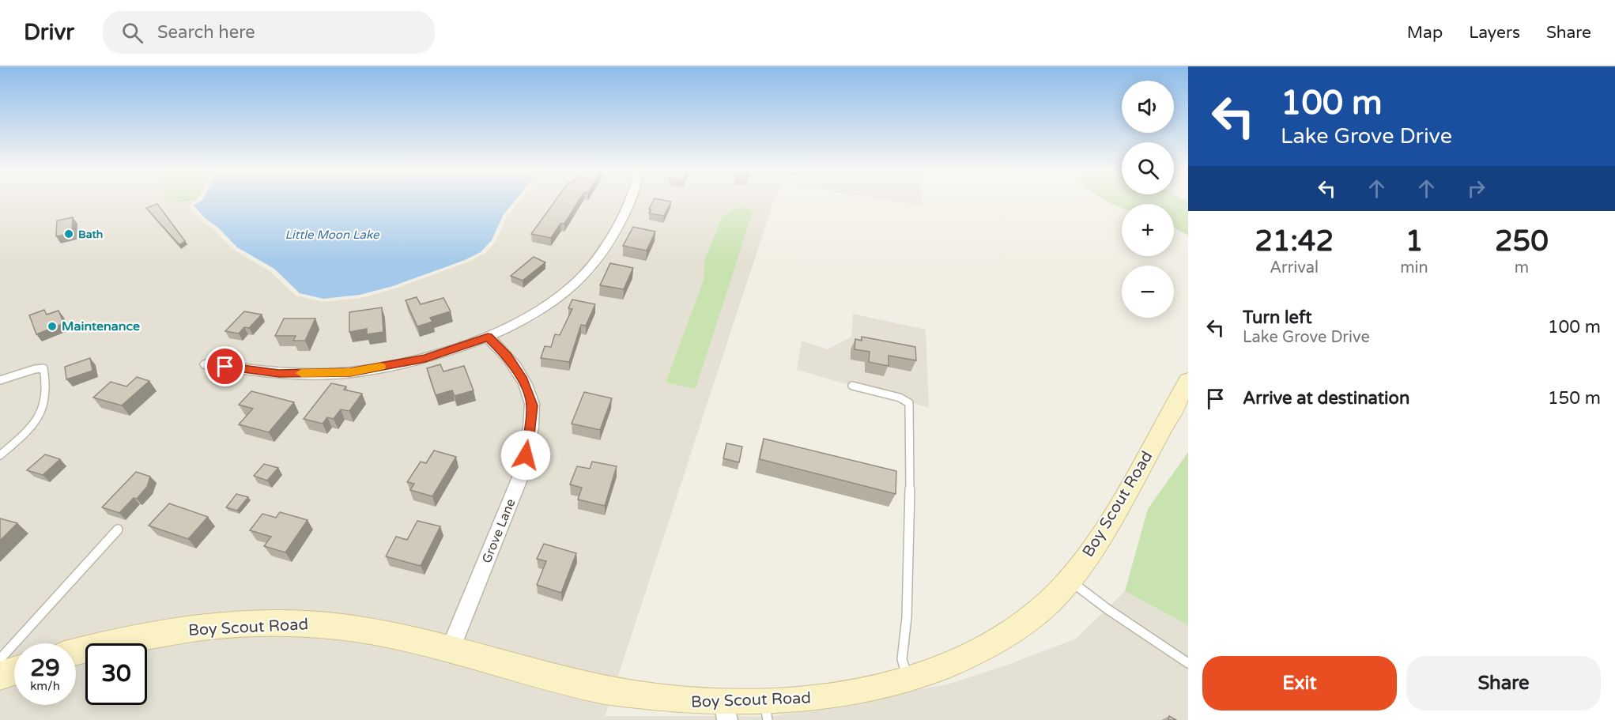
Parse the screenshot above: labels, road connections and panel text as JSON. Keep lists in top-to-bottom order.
{
  "streets": {
    "street": ["Boy Scout Road", "Grove Lane"]
  },
  "crossings": [
    ["Boy Scout Road", "Grove Lane"]
  ],
  "water": ["Little Moon Lake"],
  "places": ["Bath", "Maintenance"],
  "page": {
    "header": "Drivr",
    "search": "Search here",
    "nav": ["Map", "Layers", "Share"],
    "turn": ["100 m", "Lake Grove Drive"],
    "map_buttons": ["+", "−"],
    "eta": [
      "21:42",
      "Arrival",
      "1",
      "min",
      "250",
      "m"
    ],
    "list": [
      {
        "name": "Turn left",
        "note": "Lake Grove Drive",
        "value": "100 m"
      },
      {
        "name": "Arrive at destination",
        "value": "150 m"
      }
    ],
    "speed": "29 km/h",
    "limit": "30",
    "buttons": ["Exit", "Share"]
  }
}
